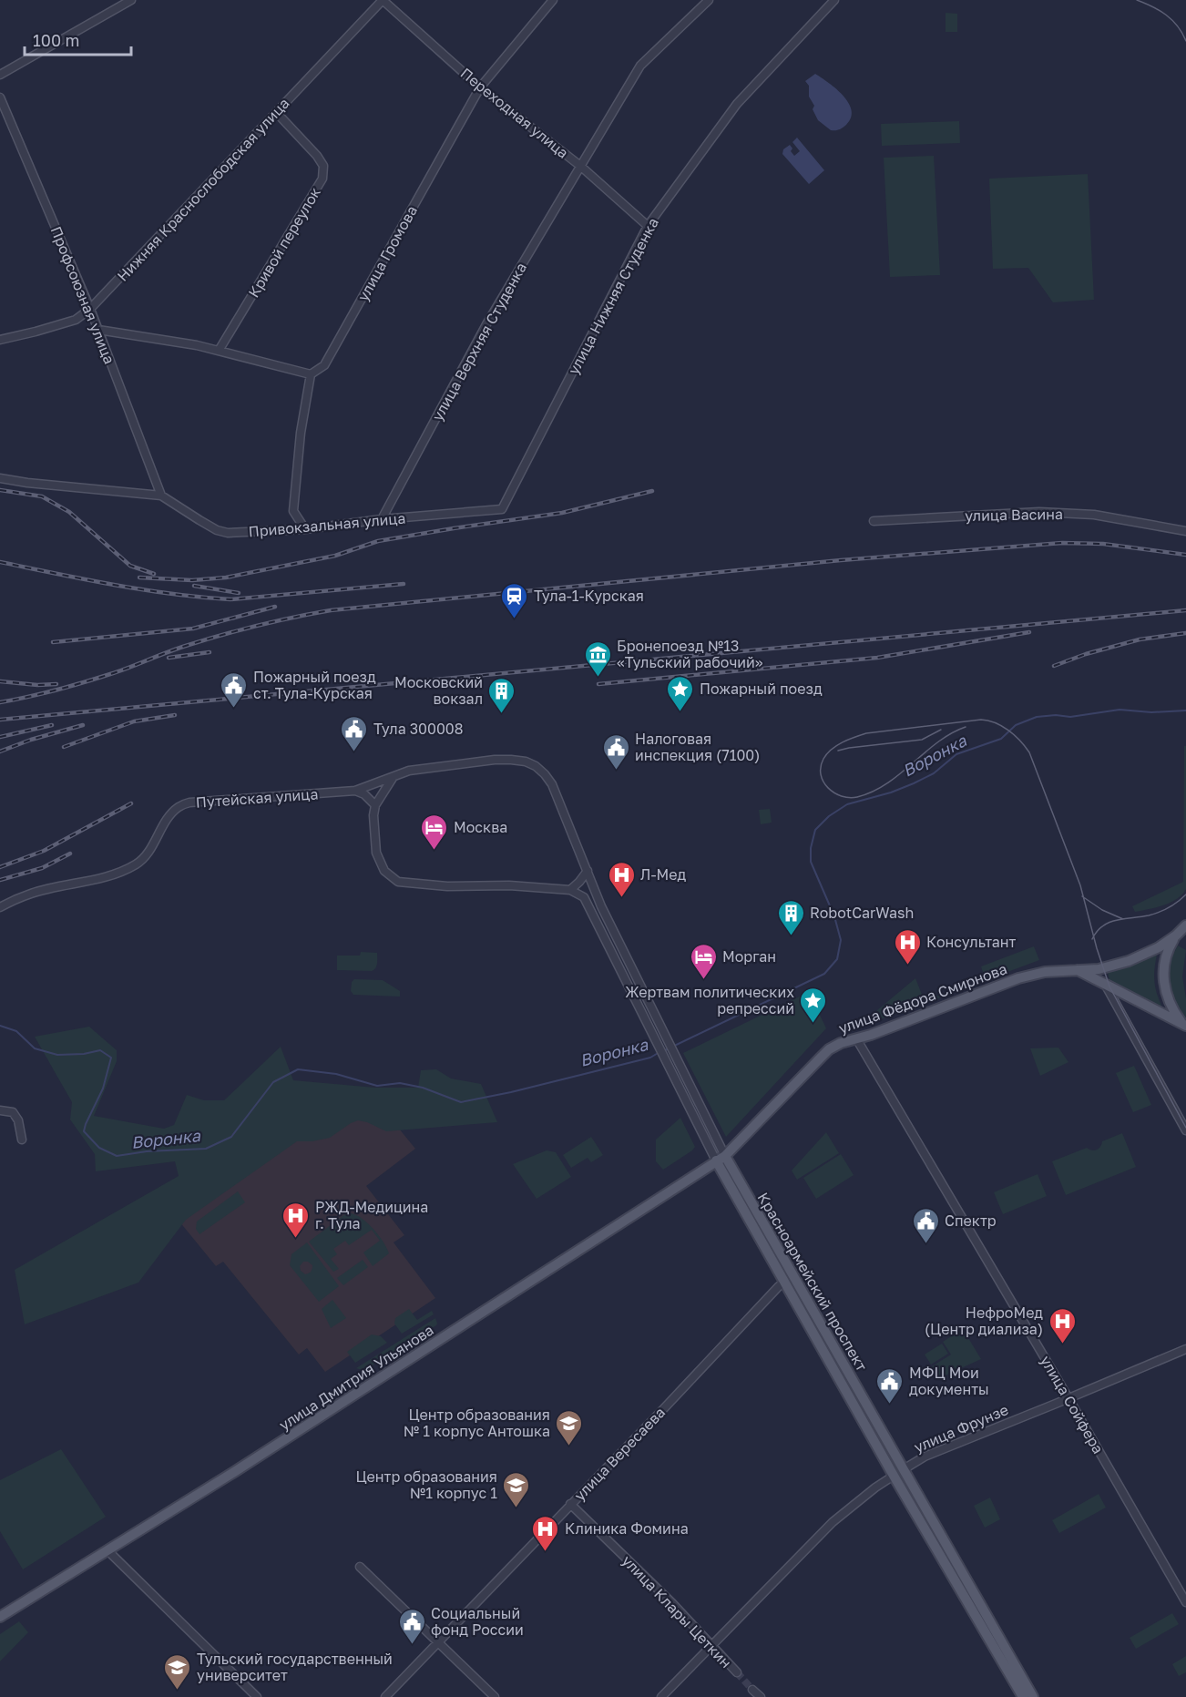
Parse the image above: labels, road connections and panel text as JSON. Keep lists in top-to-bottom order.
{
  "streets": {
    "main road": [
      "улица Фёдора Смирнова",
      "Красноармейский проспект",
      "улица Дмитрия Ульянова",
      "улица Фрунзе"
    ],
    "street": [
      "Переходная улица",
      "Нижняя Краснослободская улица",
      "Кривой переулок",
      "улица Громова",
      "Профсоюзная улица",
      "улица Нижняя Cтуденкa",
      "улица Верхняя Cтуденка",
      "улица Васина",
      "Привокзальная улица",
      "Путейская улица",
      "улица Сойфера",
      "улица Вересаева",
      "улица Клары Цеткин"
    ]
  },
  "crossings": [
    ["Переходная улица", "Нижняя Краснослободская улица"],
    ["Переходная улица", "улица Громова"],
    ["Переходная улица", "улица Нижняя Cтуденкa"],
    ["Переходная улица", "улица Верхняя Cтуденка"],
    ["Нижняя Краснослободская улица", "Кривой переулок"],
    ["Нижняя Краснослободская улица", "Профсоюзная улица"],
    ["Профсоюзная улица", "Привокзальная улица"],
    ["улица Нижняя Cтуденкa", "Привокзальная улица"],
    ["улица Верхняя Cтуденка", "Привокзальная улица"],
    ["Путейская улица", "Красноармейский проспект"],
    ["улица Фёдора Смирнова", "Красноармейский проспект"],
    ["улица Фёдора Смирнова", "улица Дмитрия Ульянова"],
    ["улица Фёдора Смирнова", "улица Сойфера"],
    ["Красноармейский проспект", "улица Дмитрия Ульянова"],
    ["Красноармейский проспект", "улица Фрунзе"],
    ["Красноармейский проспект", "улица Вересаева"],
    ["улица Сойфера", "улица Фрунзе"],
    ["улица Фрунзе", "улица Клары Цеткин"],
    ["улица Вересаева", "улица Клары Цеткин"]
  ],
  "water": ["Воронка"],
  "places": {
    "station": ["Тула-1-Курская"],
    "museum": ["Бронепоезд №13 «Тульский рабочий»"],
    "public building": [
      "Пожарный поезд ст. Тула-Курская",
      "Тула 300008",
      "Налоговая инспекция (7100)",
      "Спектр",
      "МФЦ Мои документы",
      "Социальный фонд России"
    ],
    "place": ["Пожарный поезд", "Жертвам политических репрессий"],
    "building": ["Московский вокзал", "RobotCarWash"],
    "hotel": ["Москва", "Морган"],
    "hospital": [
      "Л-Мед",
      "Консультант",
      "РЖД-Медицина г. Тула",
      "НефроМед (Центр диализа)",
      "Клиника Фомина"
    ],
    "school or university": ["Центр образования № 1 корпус Антошка", "Центр образования №1 корпус 1", "Тульский государственный университет"]
  },
  "scale_bar": "100 m"
}
